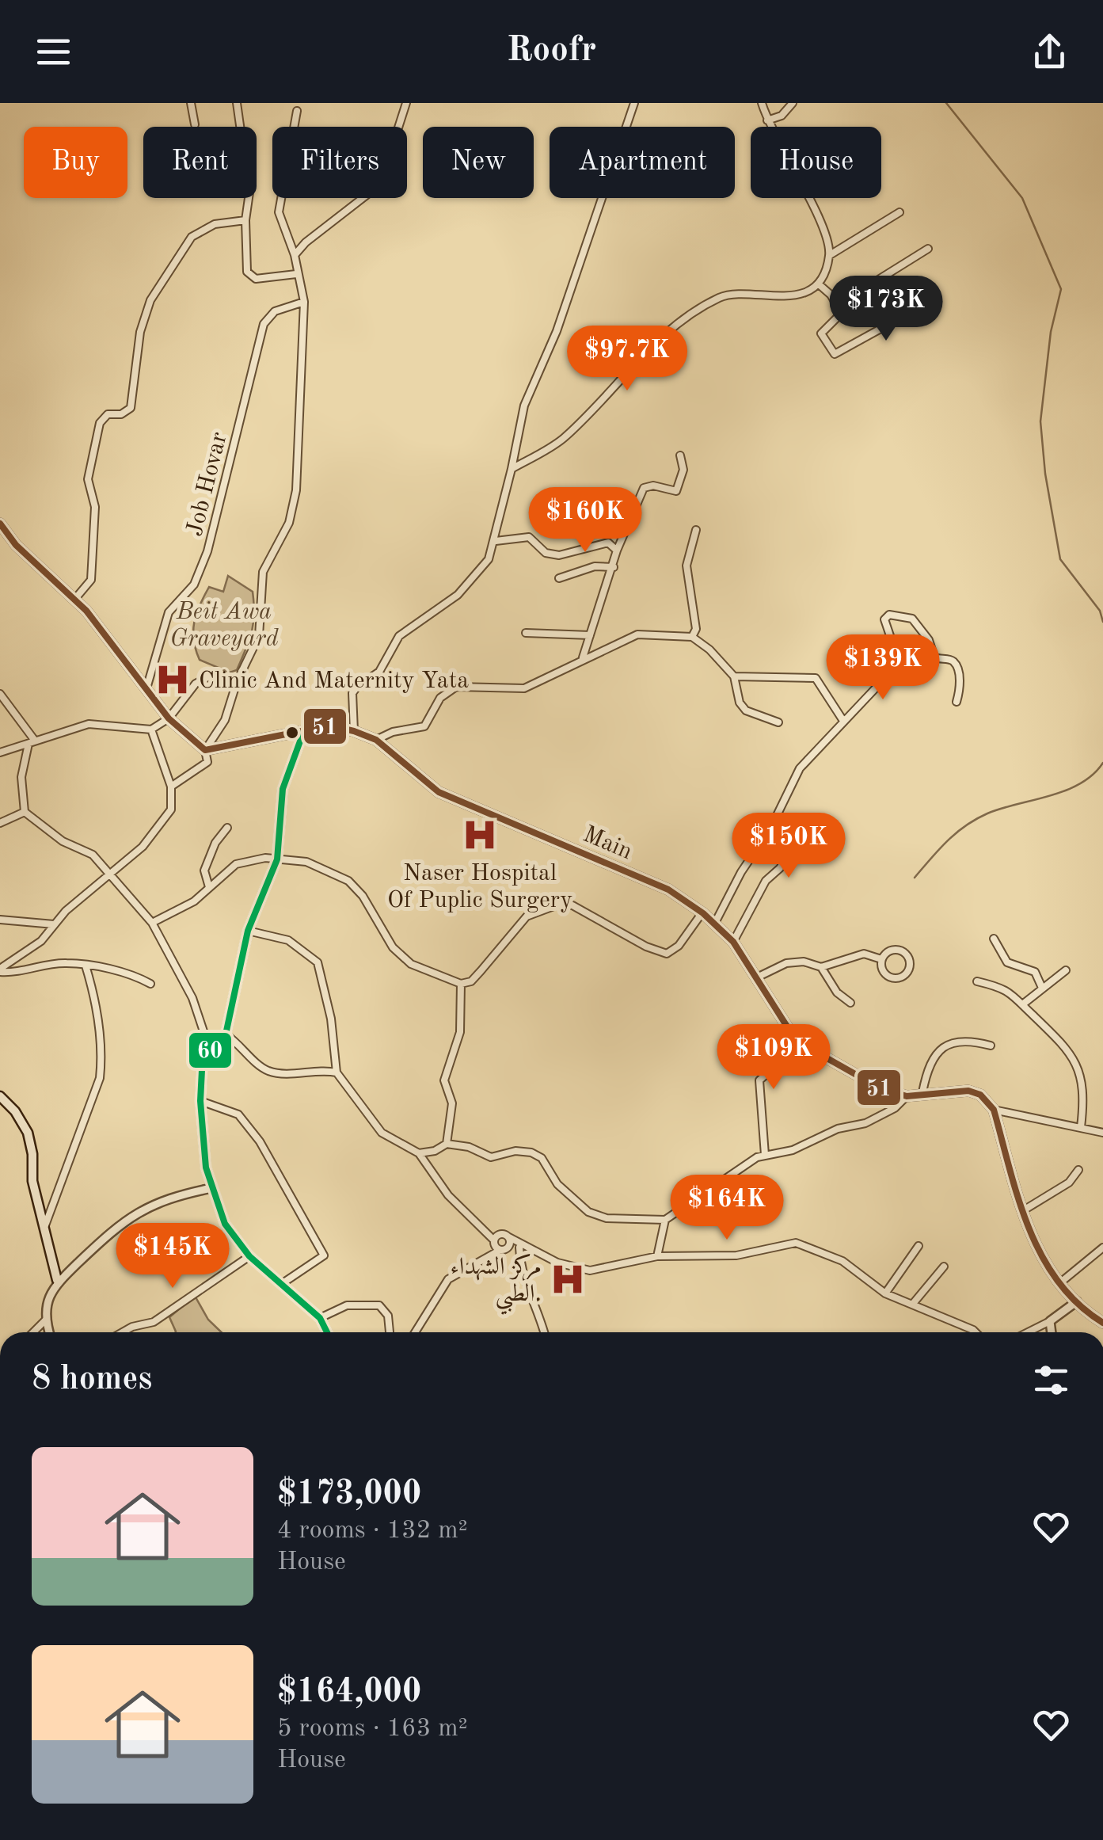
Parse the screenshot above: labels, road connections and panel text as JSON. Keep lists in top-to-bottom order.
{
  "streets": {
    "main road": ["Main"],
    "street": ["Job Hovar"]
  },
  "parks": ["Beit Awa Graveyard"],
  "places": {
    "hospital": ["Clinic And Maternity Yata", "Naser Hospital Of Puplic Surgery", "مركز الشهداء الطبي."]
  },
  "lines": ["transit line 51", "transit line 60"],
  "page": {
    "header": "Roofr",
    "chip": [
      "Buy",
      "Rent",
      "Filters",
      "New",
      "Apartment",
      "House"
    ],
    "price": [
      "$173K",
      "$97.7K",
      "$160K",
      "$139K",
      "$150K",
      "$109K",
      "$164K",
      "$145K"
    ],
    "heading": "8 homes",
    "list": [
      {
        "name": "$173,000",
        "note": "4 rooms · 132 m² · House"
      },
      {
        "name": "$164,000",
        "note": "5 rooms · 163 m² · House"
      }
    ]
  }
}
